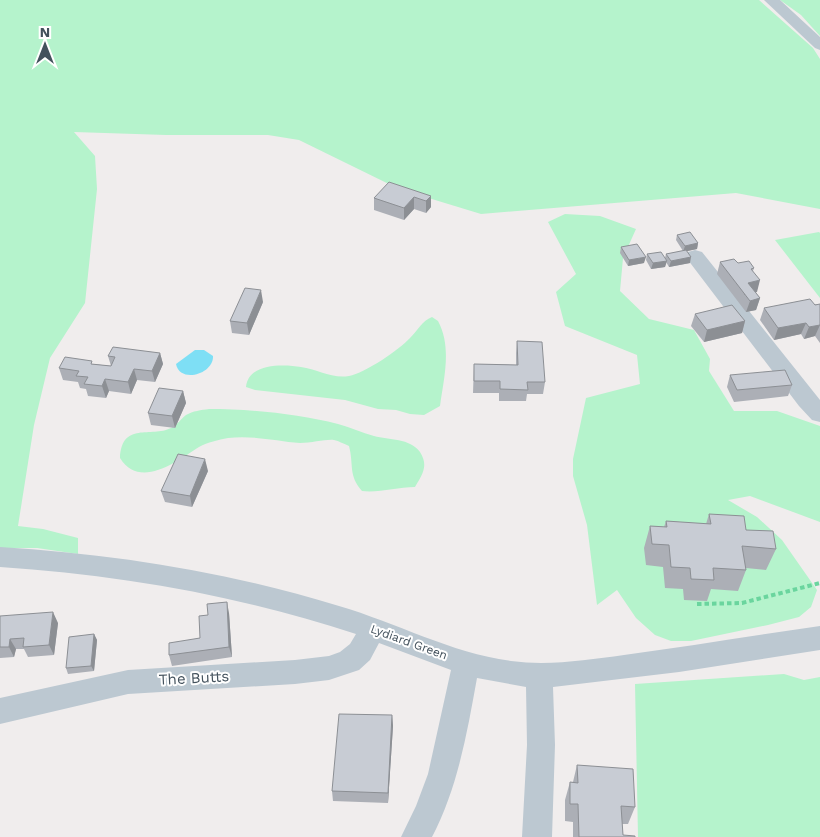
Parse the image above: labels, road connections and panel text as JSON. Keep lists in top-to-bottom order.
{
  "streets": {
    "street": ["Lydiard Green", "The Butts"]
  },
  "crossings": [
    ["Lydiard Green", "The Butts"]
  ],
  "north": "top"
}
